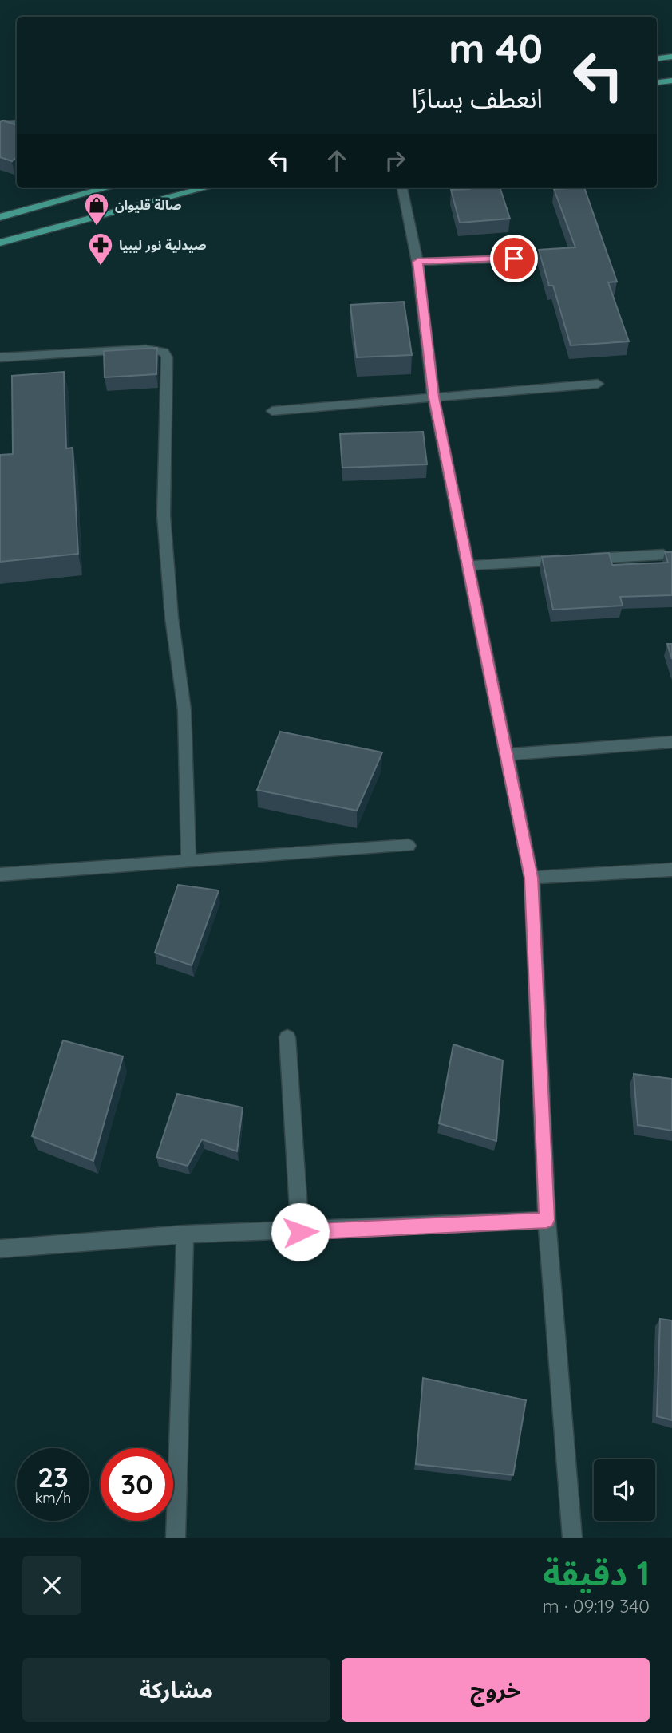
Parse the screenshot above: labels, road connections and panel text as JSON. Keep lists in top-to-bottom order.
{
  "places": {
    "shop": ["صالة قليوان"],
    "pharmacy": ["صيدلية نور ليبيا"]
  },
  "page": {
    "turn": ["40 m", "انعطف يسارًا"],
    "speed": "23 km/h",
    "limit": "30",
    "heading": ["1 دقيقة", "340 m · 09:19"],
    "buttons": ["خروج", "مشاركة"]
  }
}
